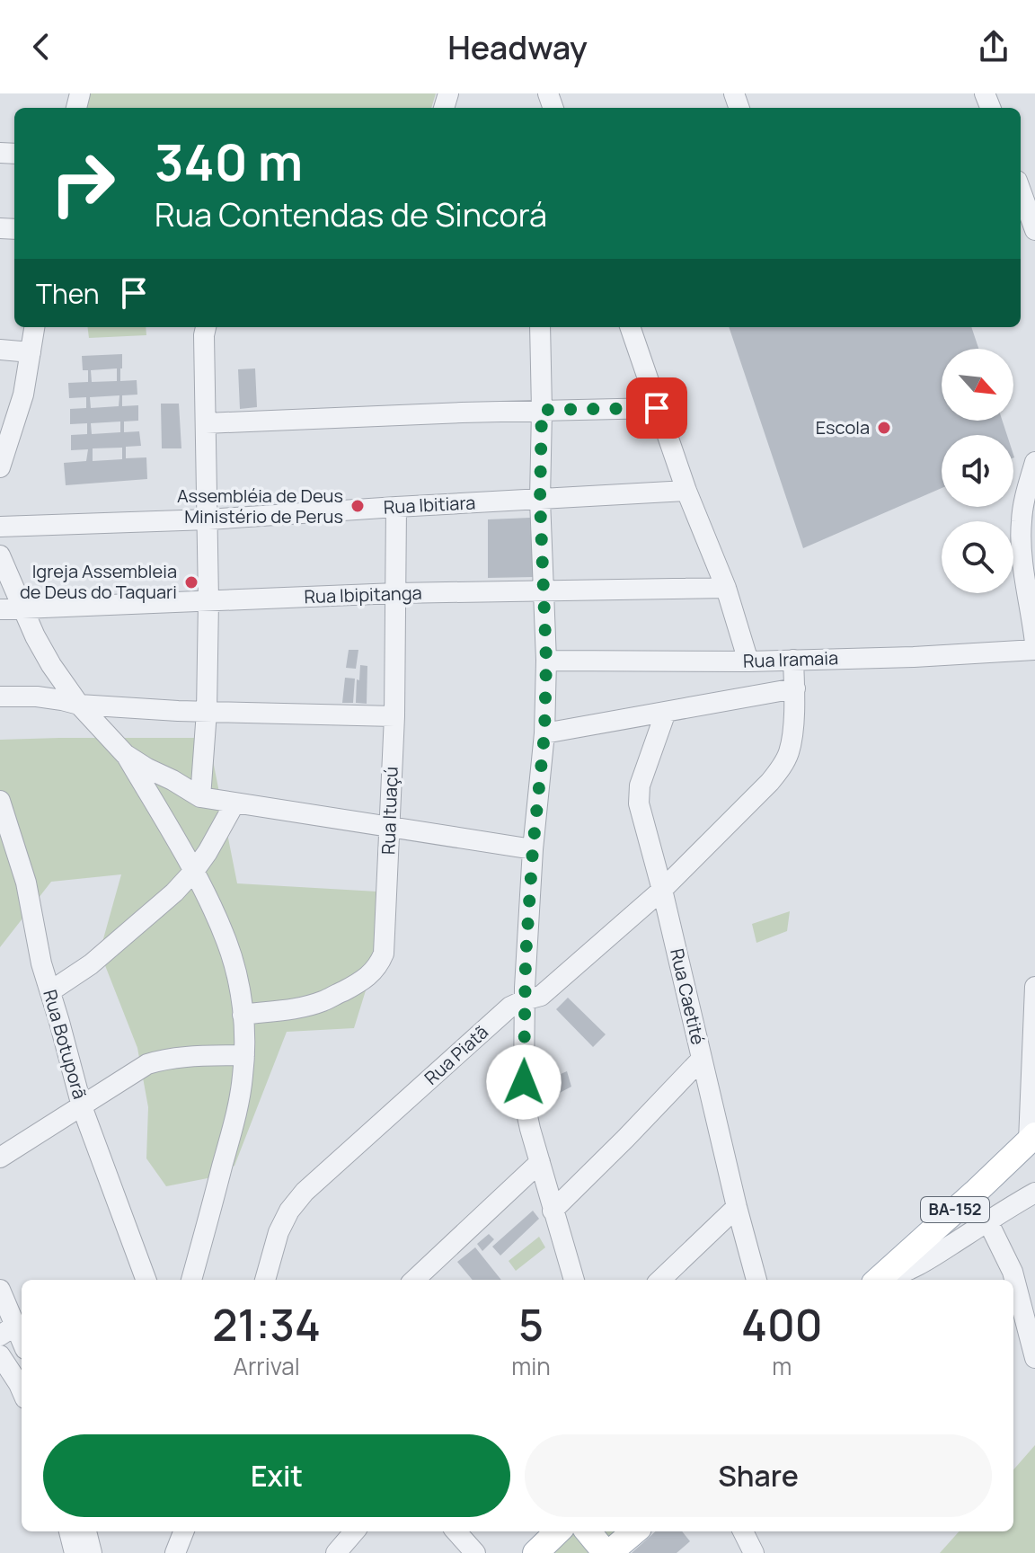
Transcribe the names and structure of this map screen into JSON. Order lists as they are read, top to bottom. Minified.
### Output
{"streets":{"main road":["BA-152"],"street":["Rua Ibitiara","Rua Ibipitanga","Rua Iramaia","Rua Ituaçú","Rua Caetité","Rua Botuporã","Rua Piatã"]},"crossings":[["Rua Ibitiara","Rua Ituaçú"],["Rua Ibipitanga","Rua Ituaçú"],["Rua Caetité","Rua Piatã"]],"places":["Escola","Assembléia de Deus Ministério de Perus","Igreja Assembleia de Deus do Taquari"],"north":"bottom right","page":{"header":"Headway","turn":["340 m","Rua Contendas de Sincorá"],"then":"Then","eta":["21:34","Arrival","5","min","400","m"],"buttons":["Exit","Share"]}}
